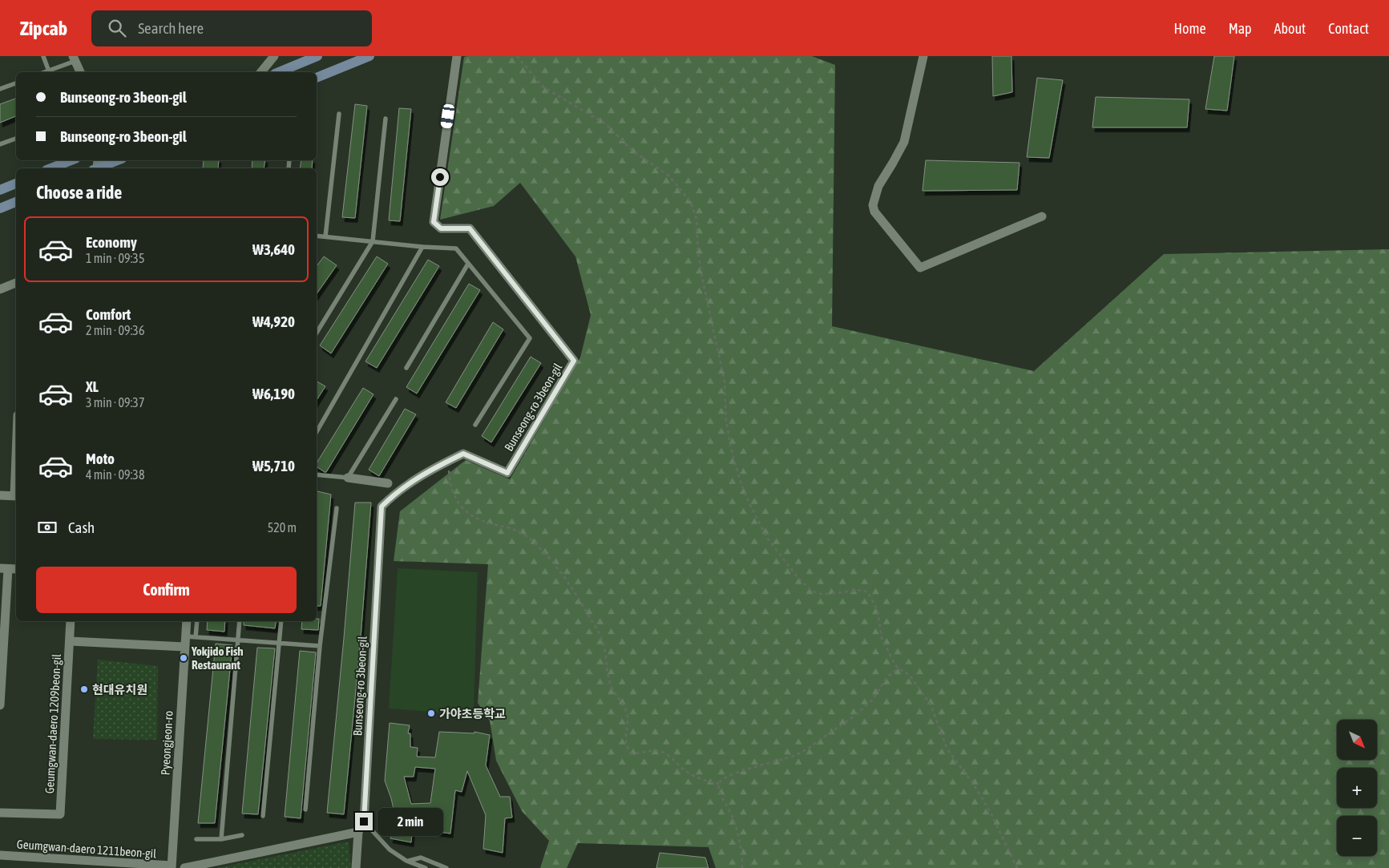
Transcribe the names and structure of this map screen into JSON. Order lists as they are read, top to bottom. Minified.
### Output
{"streets":{"street":["Bunseong-ro 3beon-gil","Geumgwan-daero 1209beon-gil","Pyeongjeon-ro","Geumgwan-daero 1211beon-gil"]},"crossings":[["Geumgwan-daero 1209beon-gil","Pyeongjeon-ro"],["Pyeongjeon-ro","Geumgwan-daero 1211beon-gil"]],"places":["Yokjido Fish Restaurant","현대유치원","가야초등학교"],"north":"bottom right","page":{"header":"Zipcab","search":"Search here","nav":["Home","Map","About","Contact"],"banner":["Bunseong-ro 3beon-gil","Bunseong-ro 3beon-gil"],"heading":"Choose a ride","list":[{"name":"Economy","note":"1 min · 09:35","value":"₩3,640"},{"name":"Comfort","note":"2 min · 09:36","value":"₩4,920"},{"name":"XL","note":"3 min · 09:37","value":"₩6,190"},{"name":"Moto","note":"4 min · 09:38","value":"₩5,710"}],"pay":["Cash","520 m"],"buttons":"Confirm","map_buttons":["+","−"],"bubble":"2 min"}}
